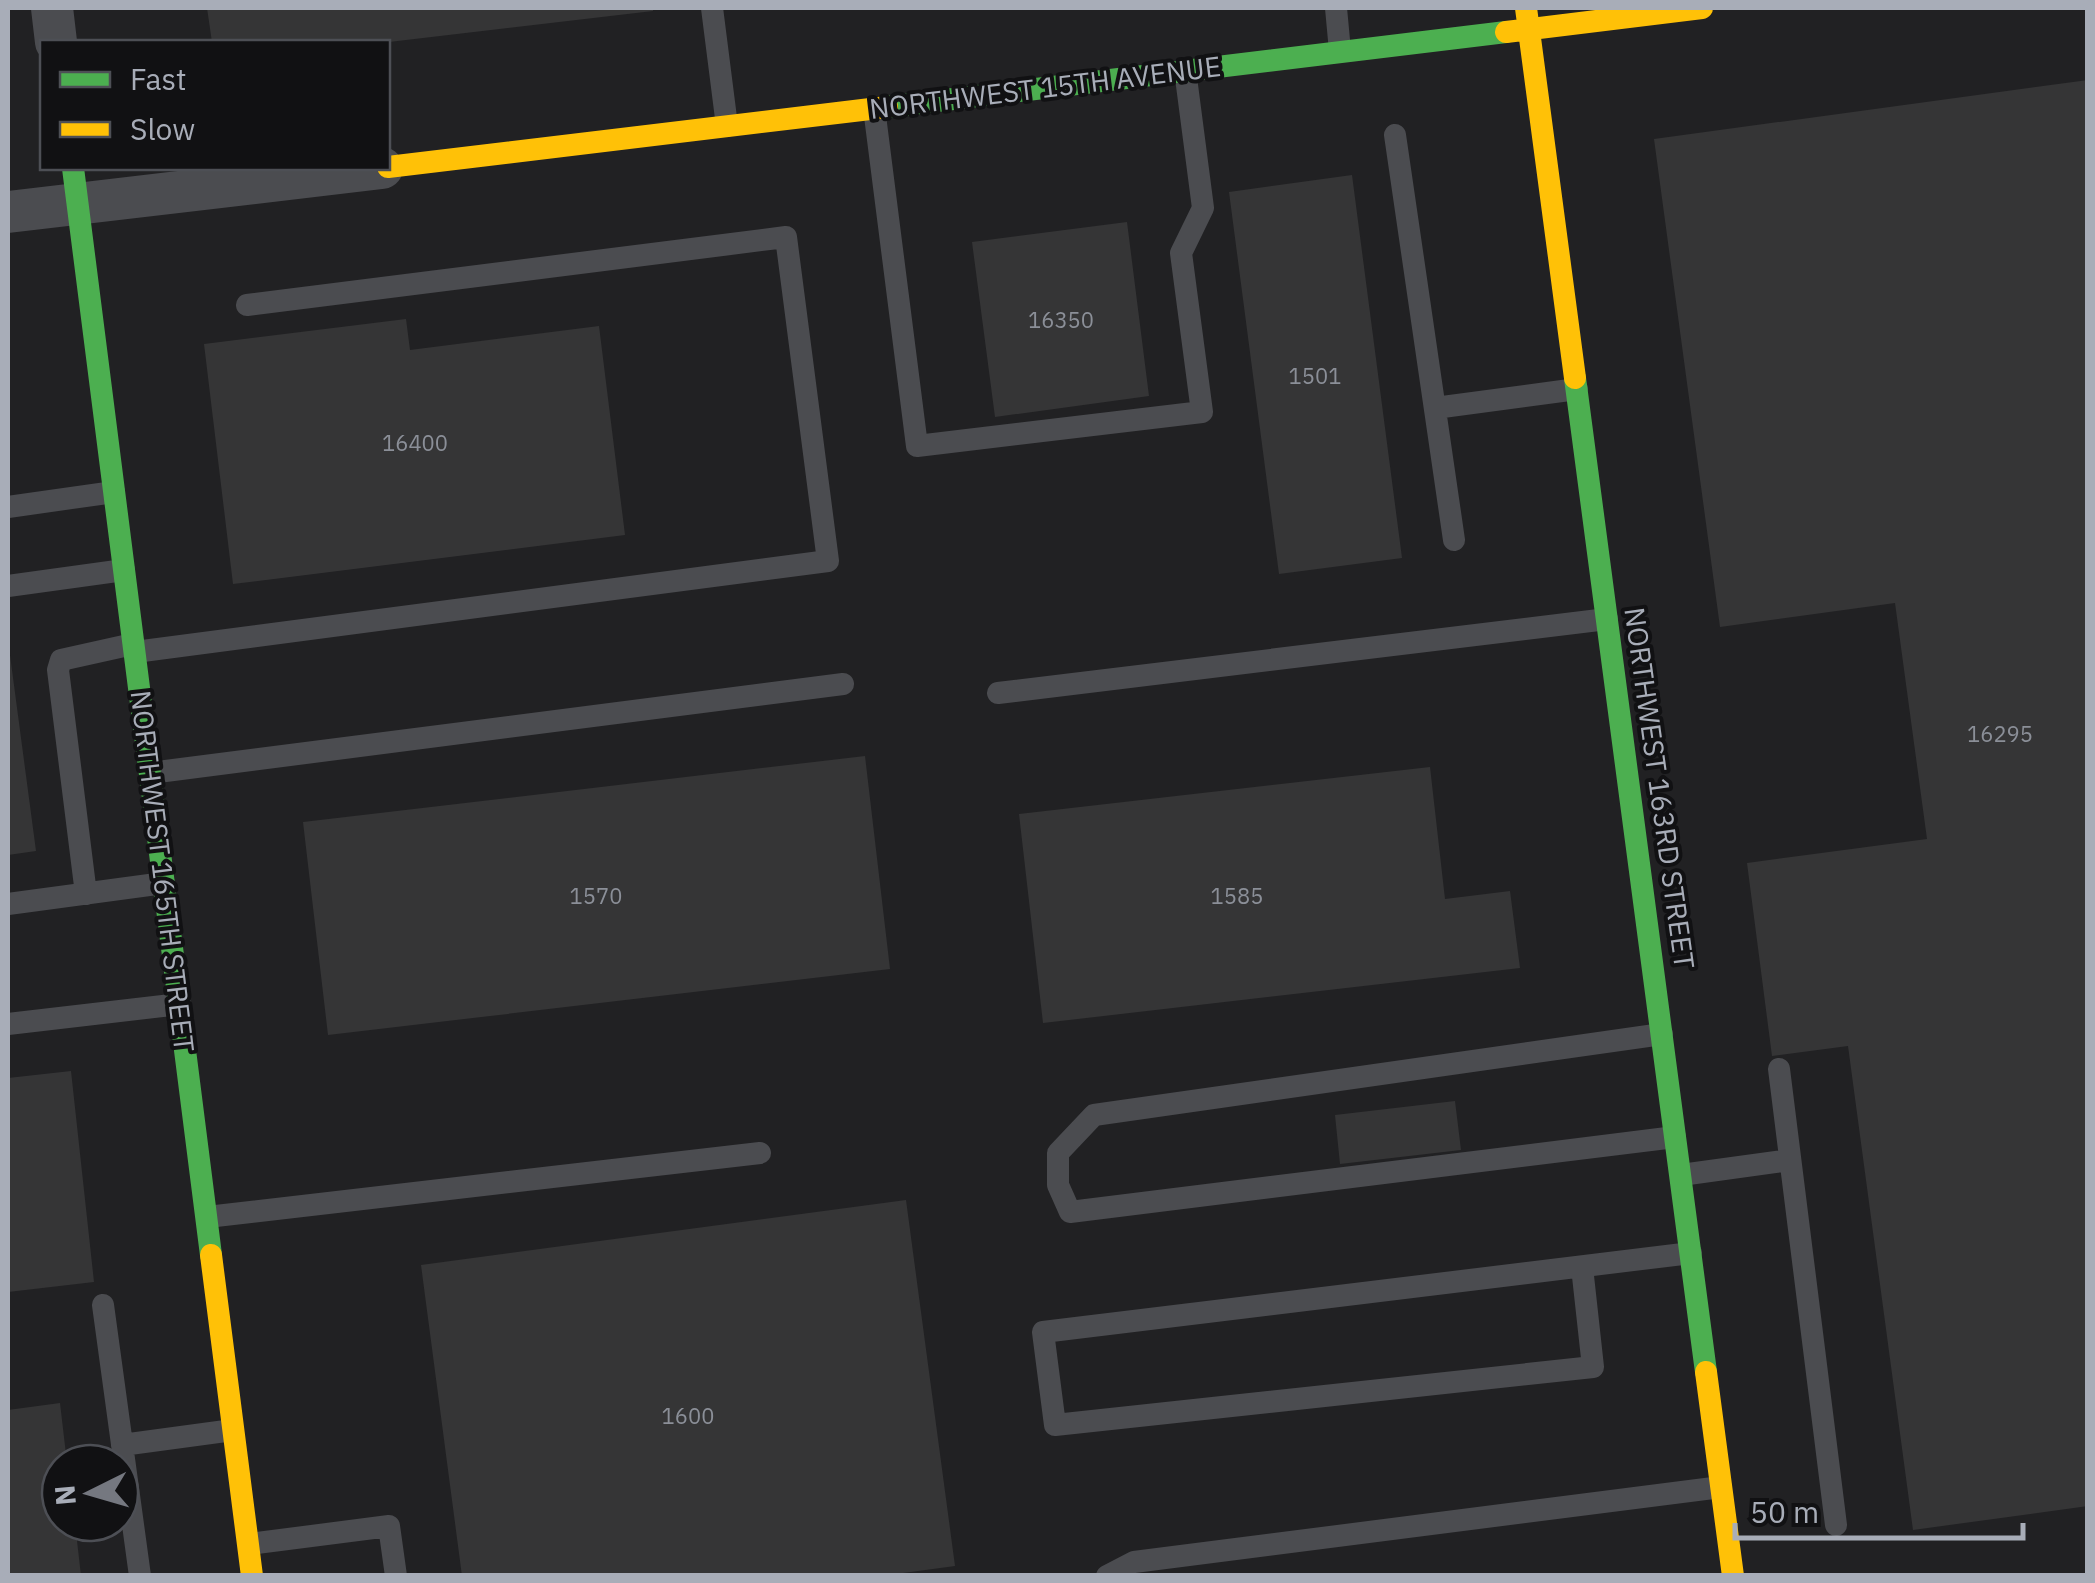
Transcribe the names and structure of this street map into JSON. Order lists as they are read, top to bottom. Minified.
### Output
{"streets":{"street":["NORTHWEST 15TH AVENUE","NORTHWEST 163RD STREET","NORTHWEST 165TH STREET"]},"crossings":[["NORTHWEST 15TH AVENUE","NORTHWEST 163RD STREET"],["NORTHWEST 15TH AVENUE","NORTHWEST 165TH STREET"]],"house_numbers":["16350","1501","16400","16295","1570","1585","1600"],"legend":["Fast","Slow"],"scale_bar":"50 m","north":"left"}
